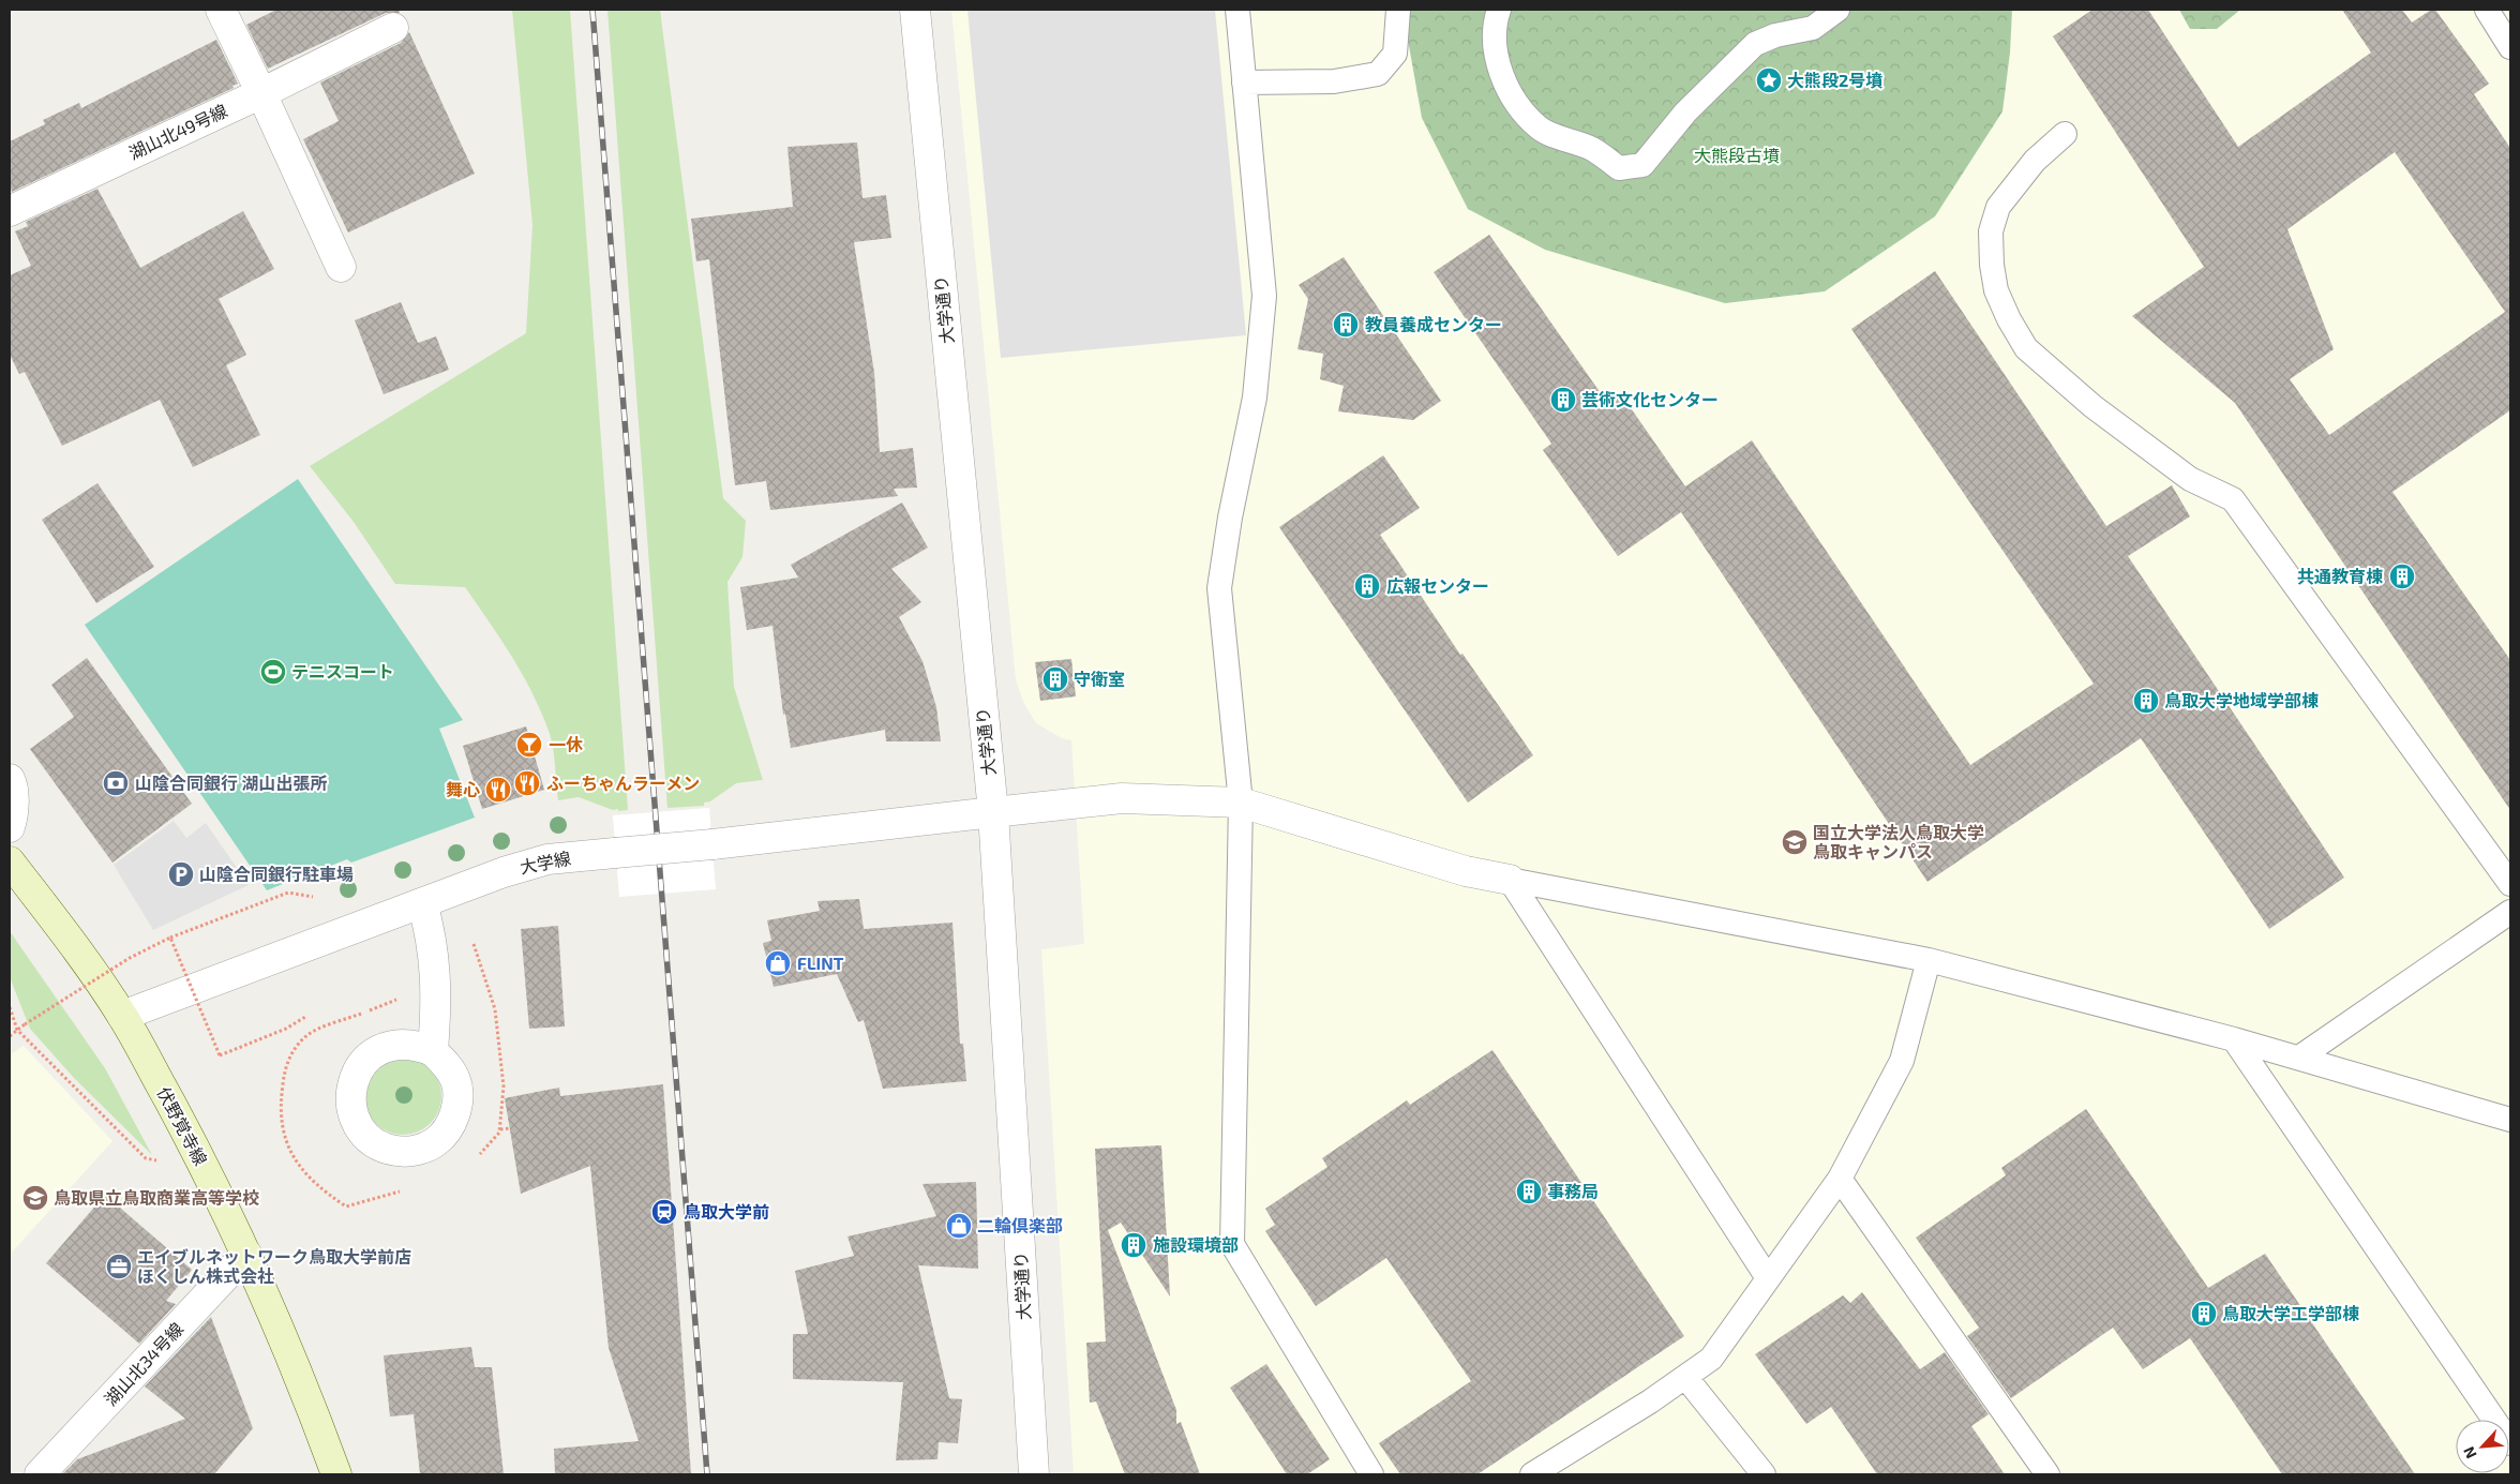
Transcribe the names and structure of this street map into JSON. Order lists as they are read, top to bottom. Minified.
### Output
{"streets":{"main road":["伏野覚寺線"],"street":["湖山北49号線","大学通り","大学線","湖山北34号線"]},"crossings":[["大学通り","大学線"],["大学線","伏野覚寺線"],["伏野覚寺線","湖山北34号線"]],"parks":["大熊段古墳"],"places":{"place":["大熊段2号墳"],"building":["教員養成センター","芸術文化センター","共通教育棟","広報センター","守衛室","鳥取大学地域学部棟","事務局","施設環境部","鳥取大学工学部棟"],"sports":["テニスコート"],"bar":["一休"],"bank":["山陰合同銀行 湖山出張所"],"restaurant":["ふーちゃんラーメン","舞心"],"school or university":["国立大学法人鳥取大学 鳥取キャンパス","鳥取県立鳥取商業高等学校"],"parking":["山陰合同銀行駐車場"],"shop":["FLINT","二輪倶楽部"],"station":["鳥取大学前"],"office":["エイブルネットワーク鳥取大学前店 ほくしん株式会社"]},"north":"bottom left"}
